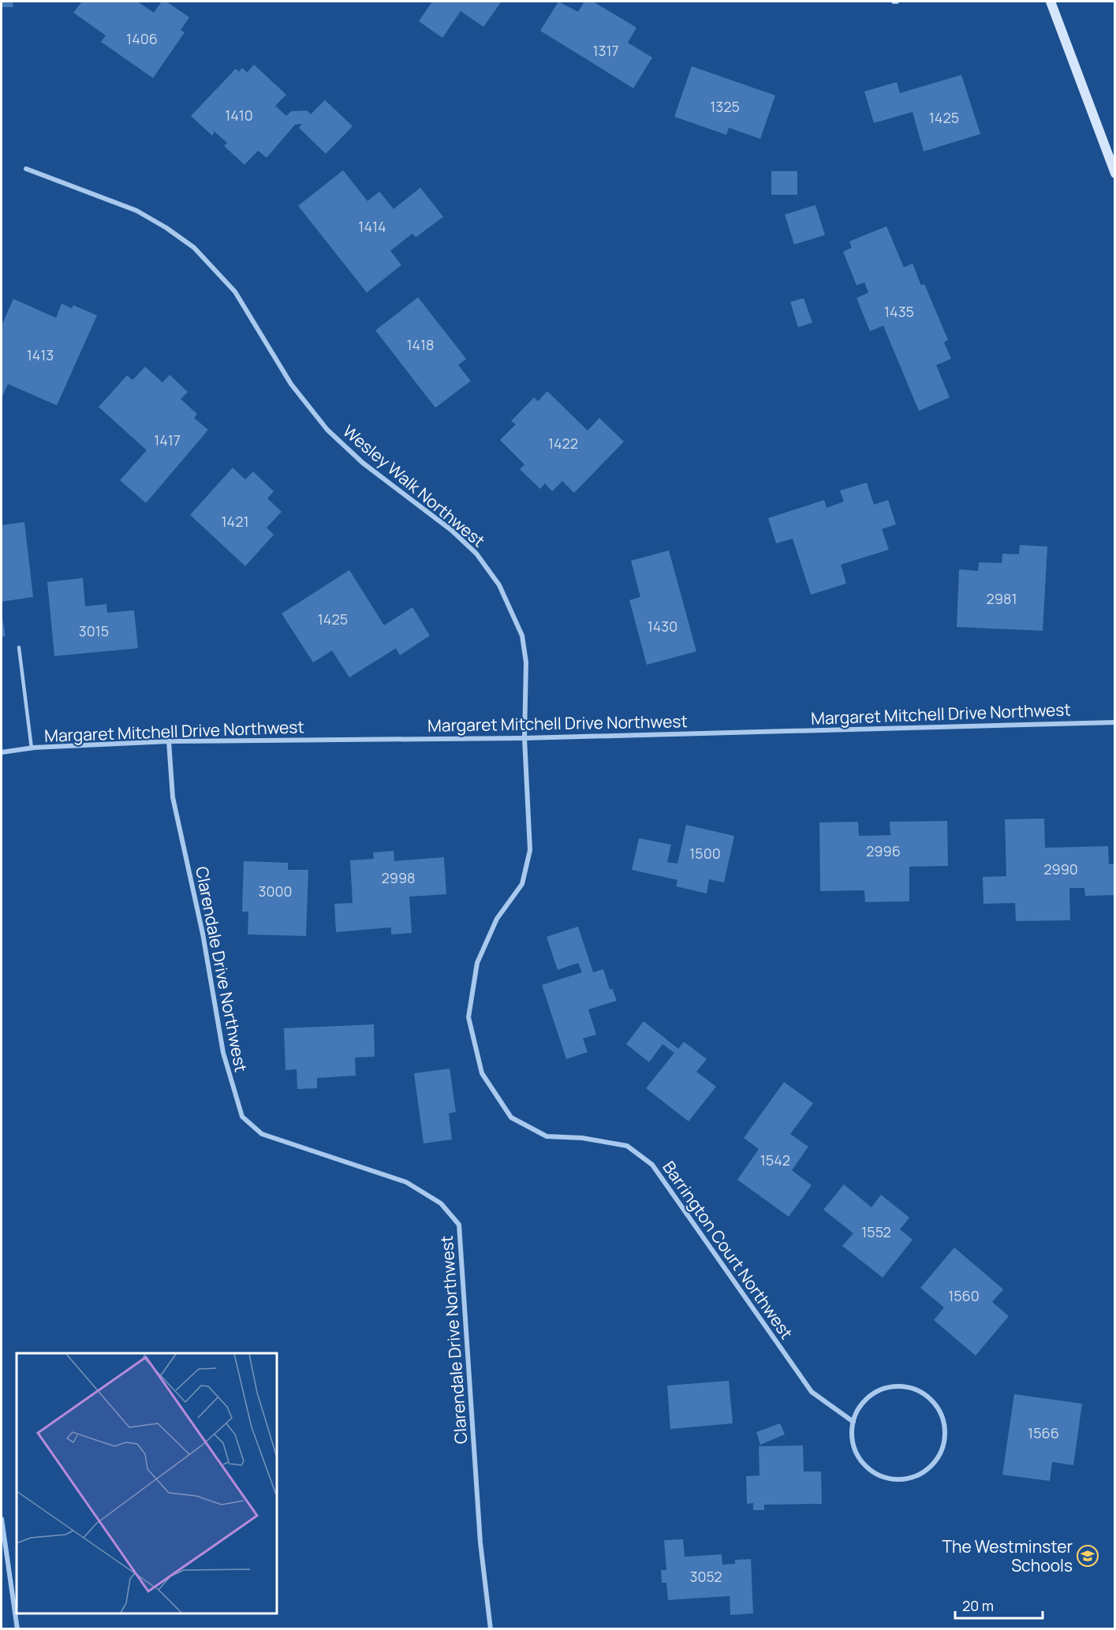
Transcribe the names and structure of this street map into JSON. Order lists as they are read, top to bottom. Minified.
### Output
{"streets":{"street":["Wesley Walk Northwest","Margaret Mitchell Drive Northwest","Clarendale Drive Northwest","Barrington Court Northwest"]},"crossings":[["Wesley Walk Northwest","Margaret Mitchell Drive Northwest"],["Wesley Walk Northwest","Barrington Court Northwest"],["Margaret Mitchell Drive Northwest","Clarendale Drive Northwest"],["Margaret Mitchell Drive Northwest","Barrington Court Northwest"]],"places":{"school or university":["The Westminster Schools"]},"house_numbers":["1406","1317","1325","1410","1425","1414","1435","1418","1413","1417","1422","1421","2981","1425","1430","3015","2996","1500","2990","2998","3000","1542","1552","1560","1566","3052"],"scale_bar":"20 m"}
